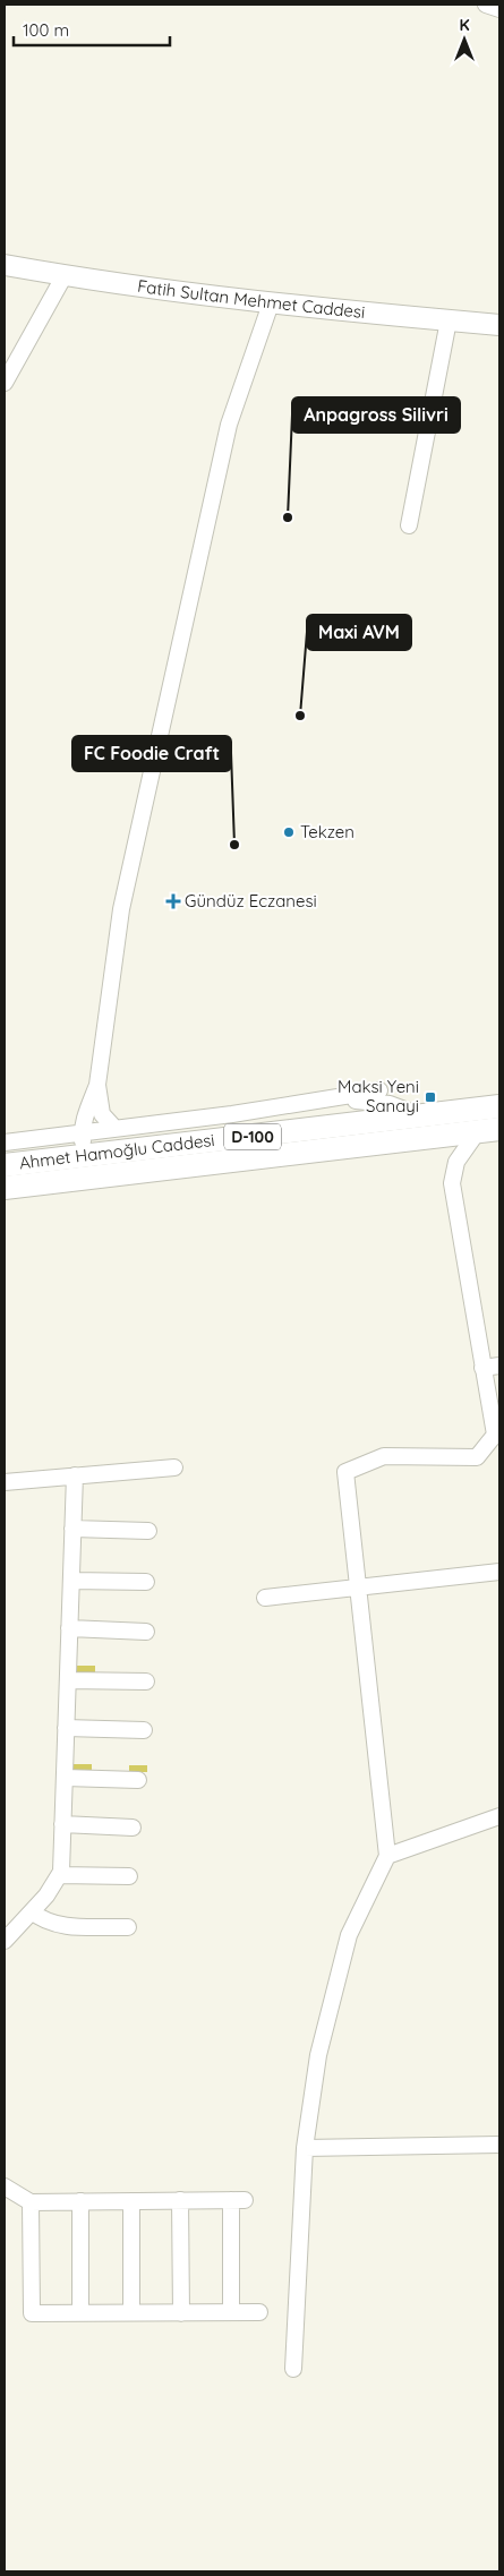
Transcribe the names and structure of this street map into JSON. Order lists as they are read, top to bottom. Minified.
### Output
{"streets":{"highway":["D-100","Ahmet Hamoğlu Caddesi"],"main road":["Fatih Sultan Mehmet Caddesi"]},"places":{"other":["Anpagross Silivri","Maxi AVM","Tekzen","FC Foodie Craft"],"health":["Gündüz Eczanesi"],"transit":["Maksi Yeni Sanayi"]},"scale_bar":"100 m","north":"top"}
